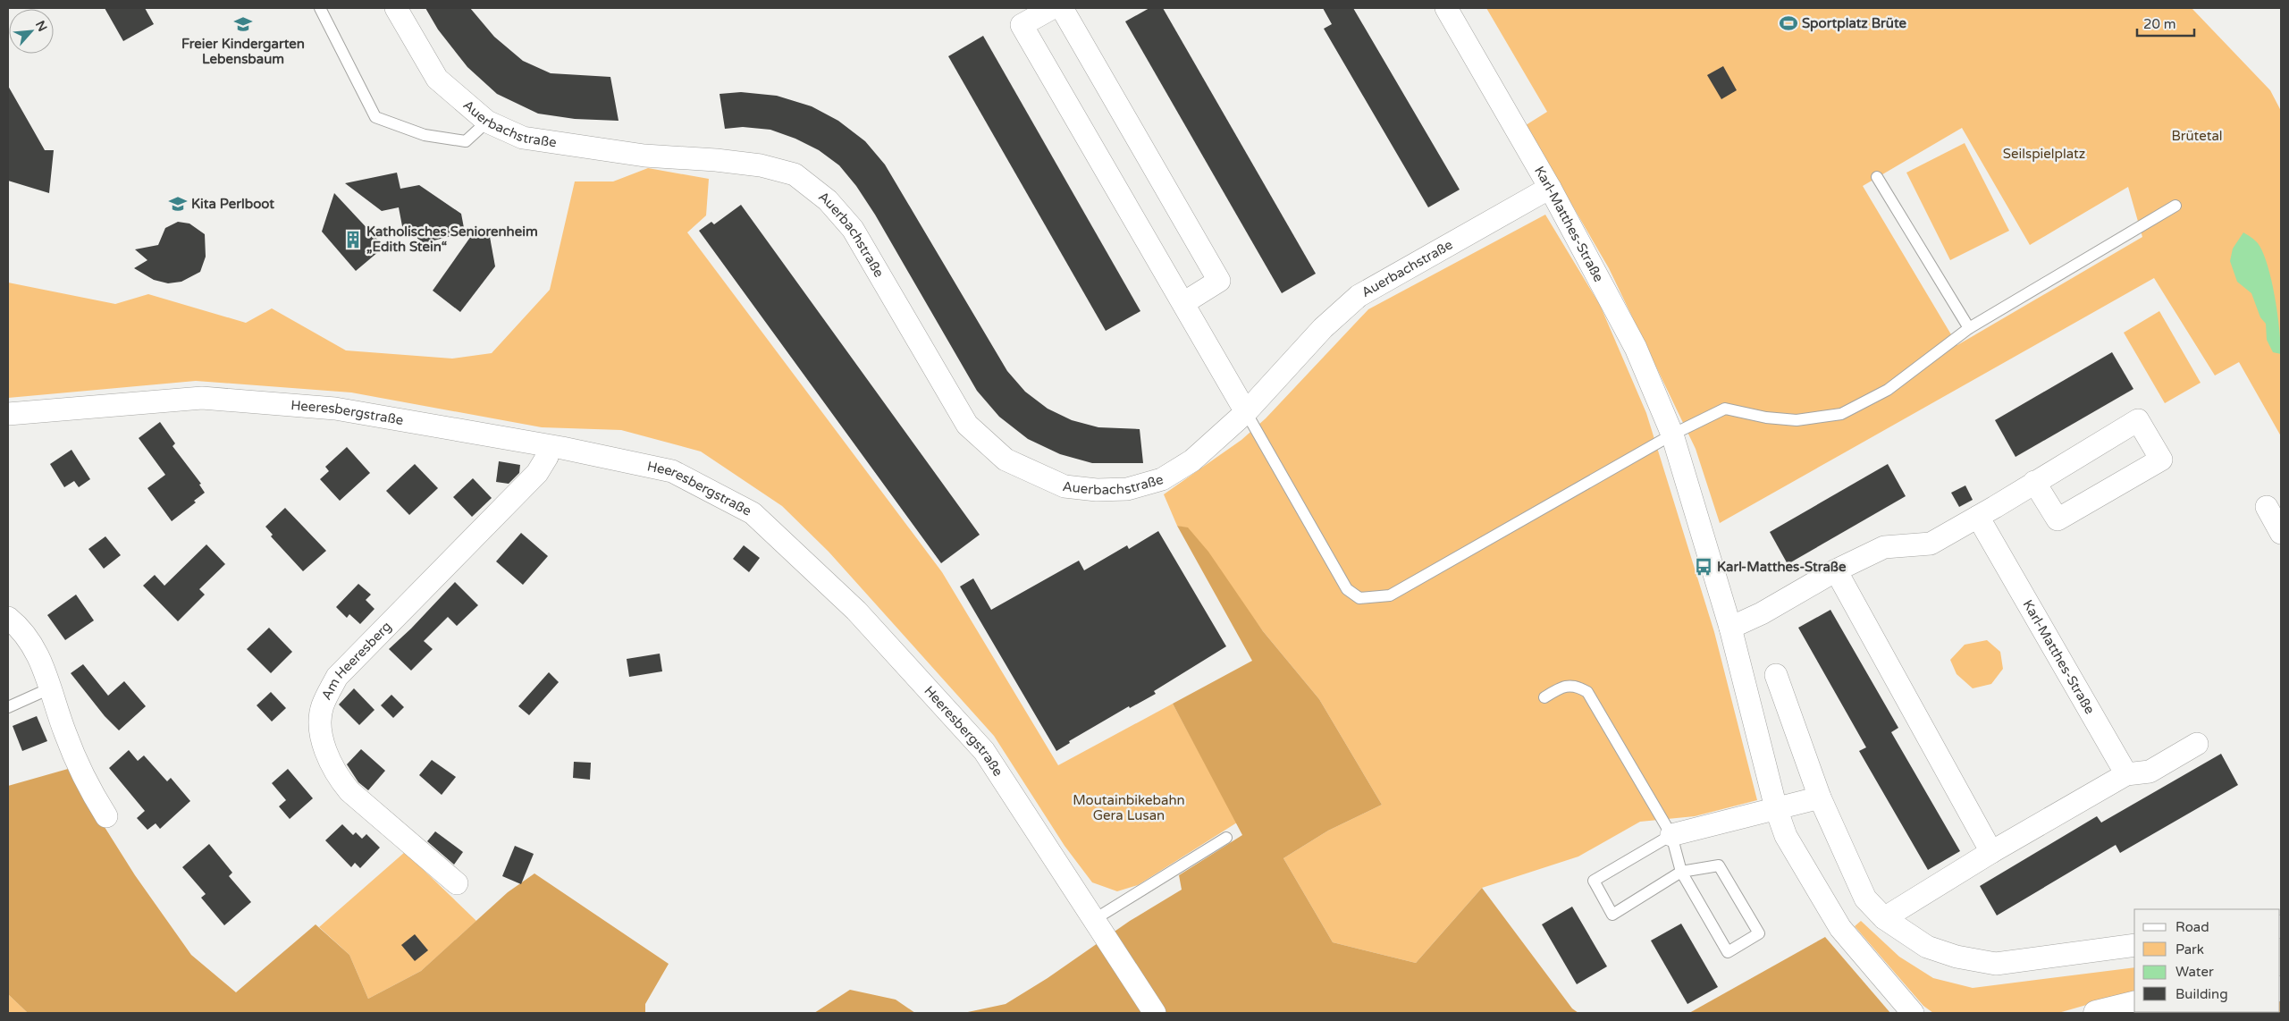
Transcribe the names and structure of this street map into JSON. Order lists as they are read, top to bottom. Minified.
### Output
{"streets":{"street":["Auerbachstraße","Karl-Matthes-Straße","Heeresbergstraße","Am Heeresberg"]},"crossings":[["Auerbachstraße","Karl-Matthes-Straße"],["Heeresbergstraße","Am Heeresberg"]],"parks":["Brütetal","Seilspielplatz","Moutainbikebahn Gera Lusan"],"places":{"sports":["Sportplatz Brüte"],"school or university":["Freier Kindergarten Lebensbaum","Kita Perlboot"],"building":["Katholisches Seniorenheim „Edith Stein“"],"bus stop":["Karl-Matthes-Straße"]},"legend":["Road","Park","Water","Building"],"scale_bar":"20 m","north":"top right"}
